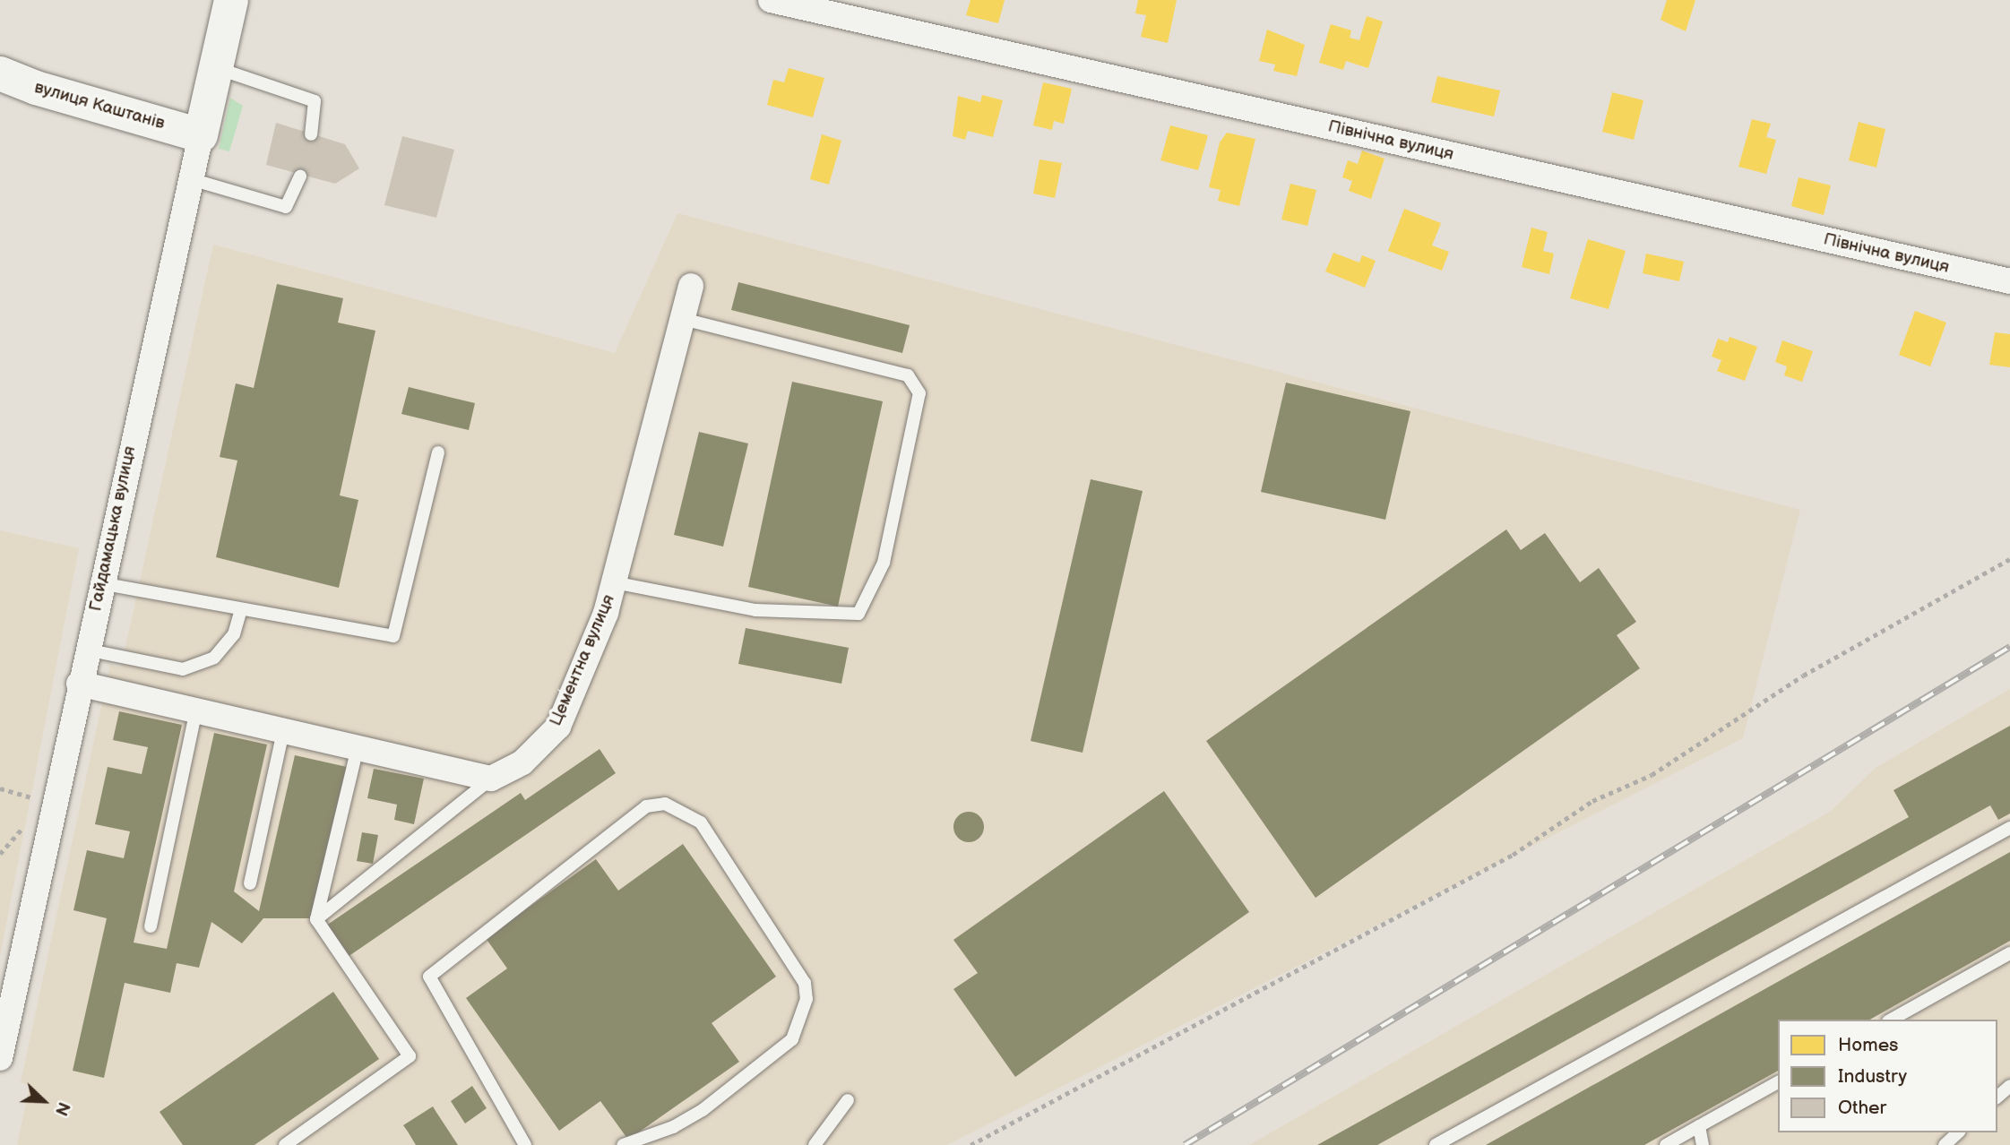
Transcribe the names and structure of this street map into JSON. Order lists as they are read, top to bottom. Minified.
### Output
{"streets":{"street":["вулиця Каштанів","Північна вулиця","Гайдамацька вулиця","Цементна вулиця"]},"crossings":[["вулиця Каштанів","Гайдамацька вулиця"]],"legend":["Homes","Industry","Other"],"north":"bottom right"}
